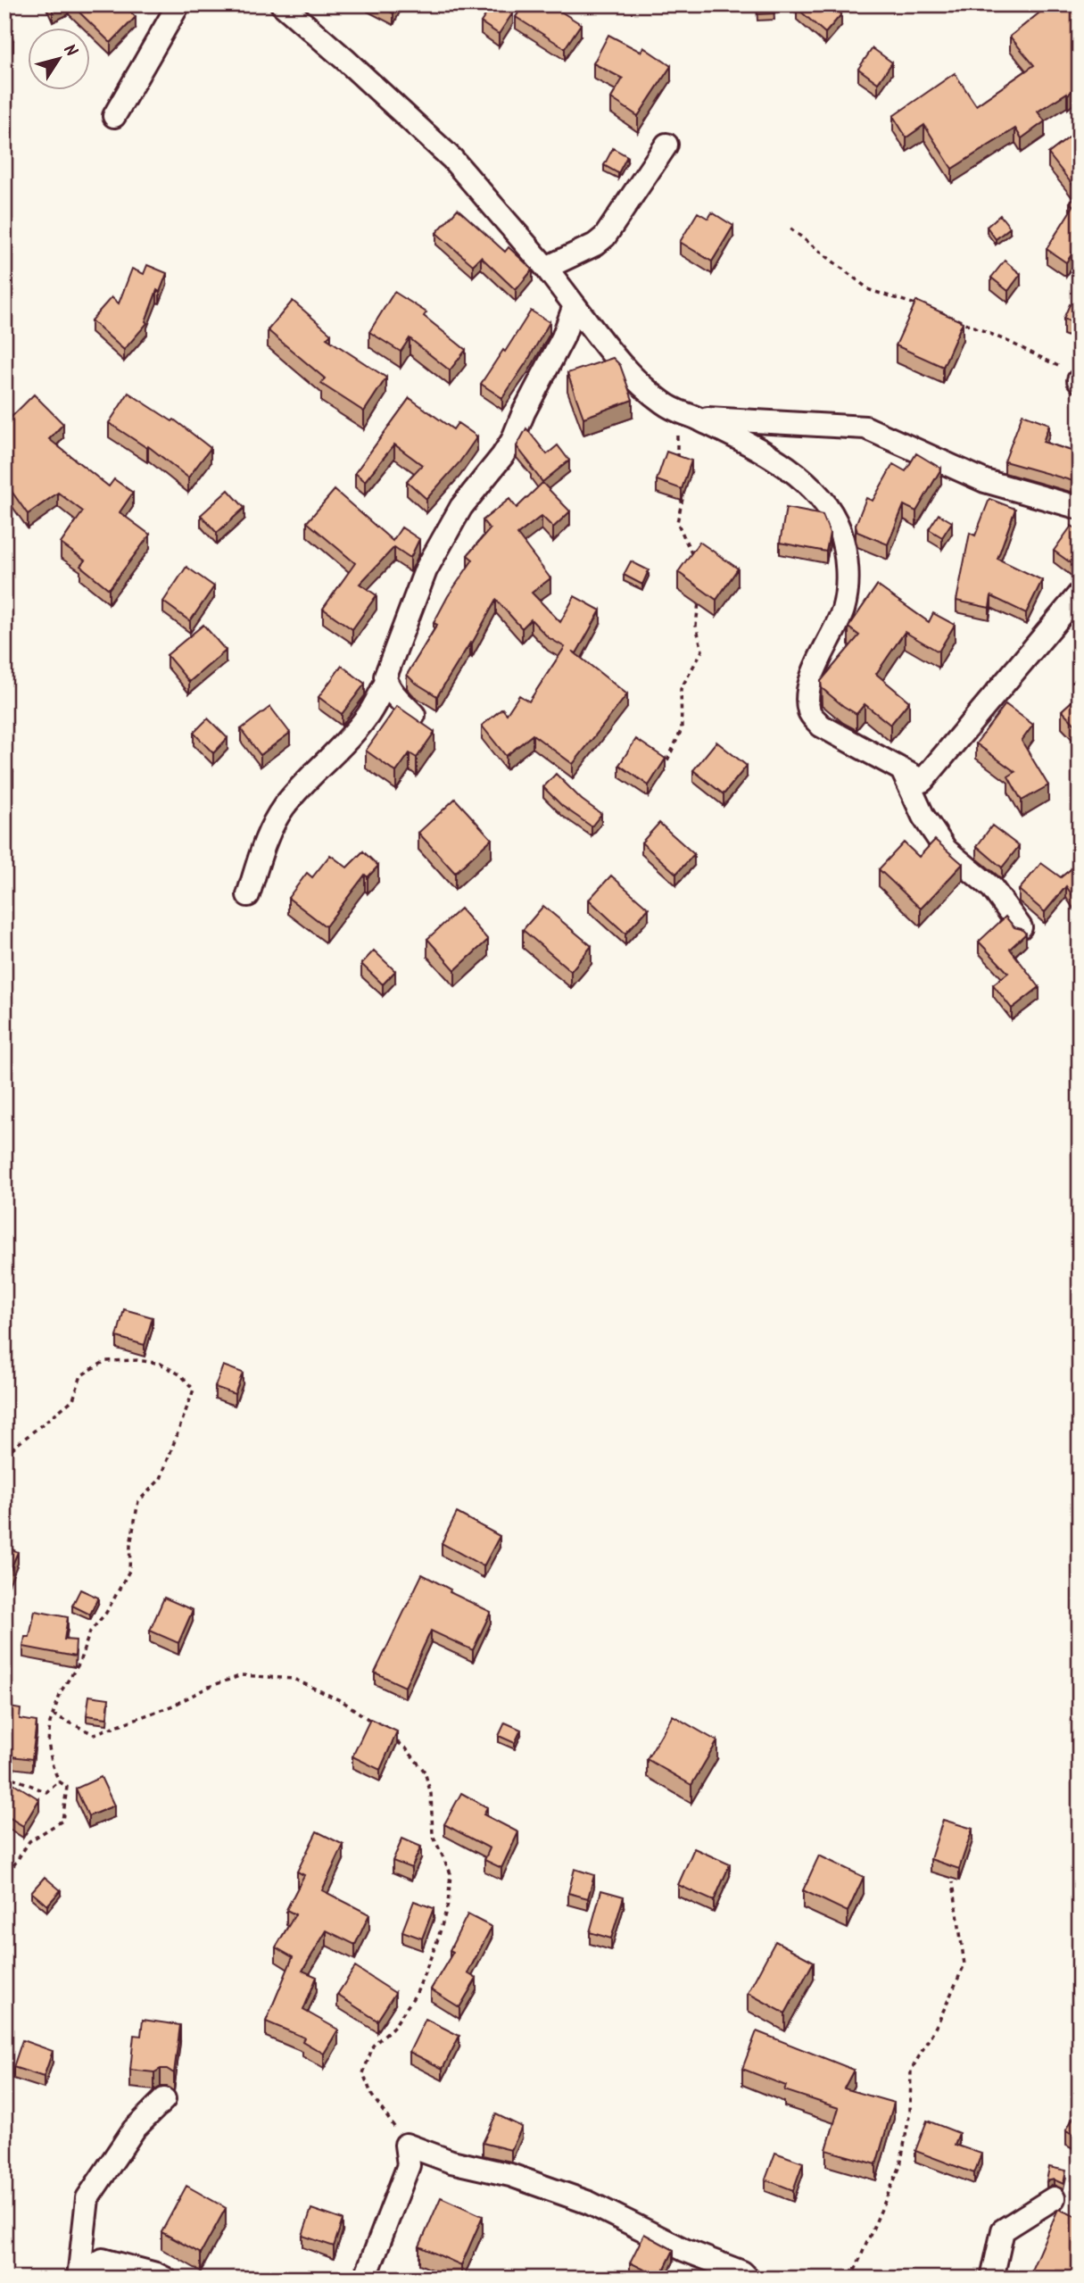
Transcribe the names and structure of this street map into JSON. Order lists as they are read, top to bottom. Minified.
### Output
{"north":"top right"}
